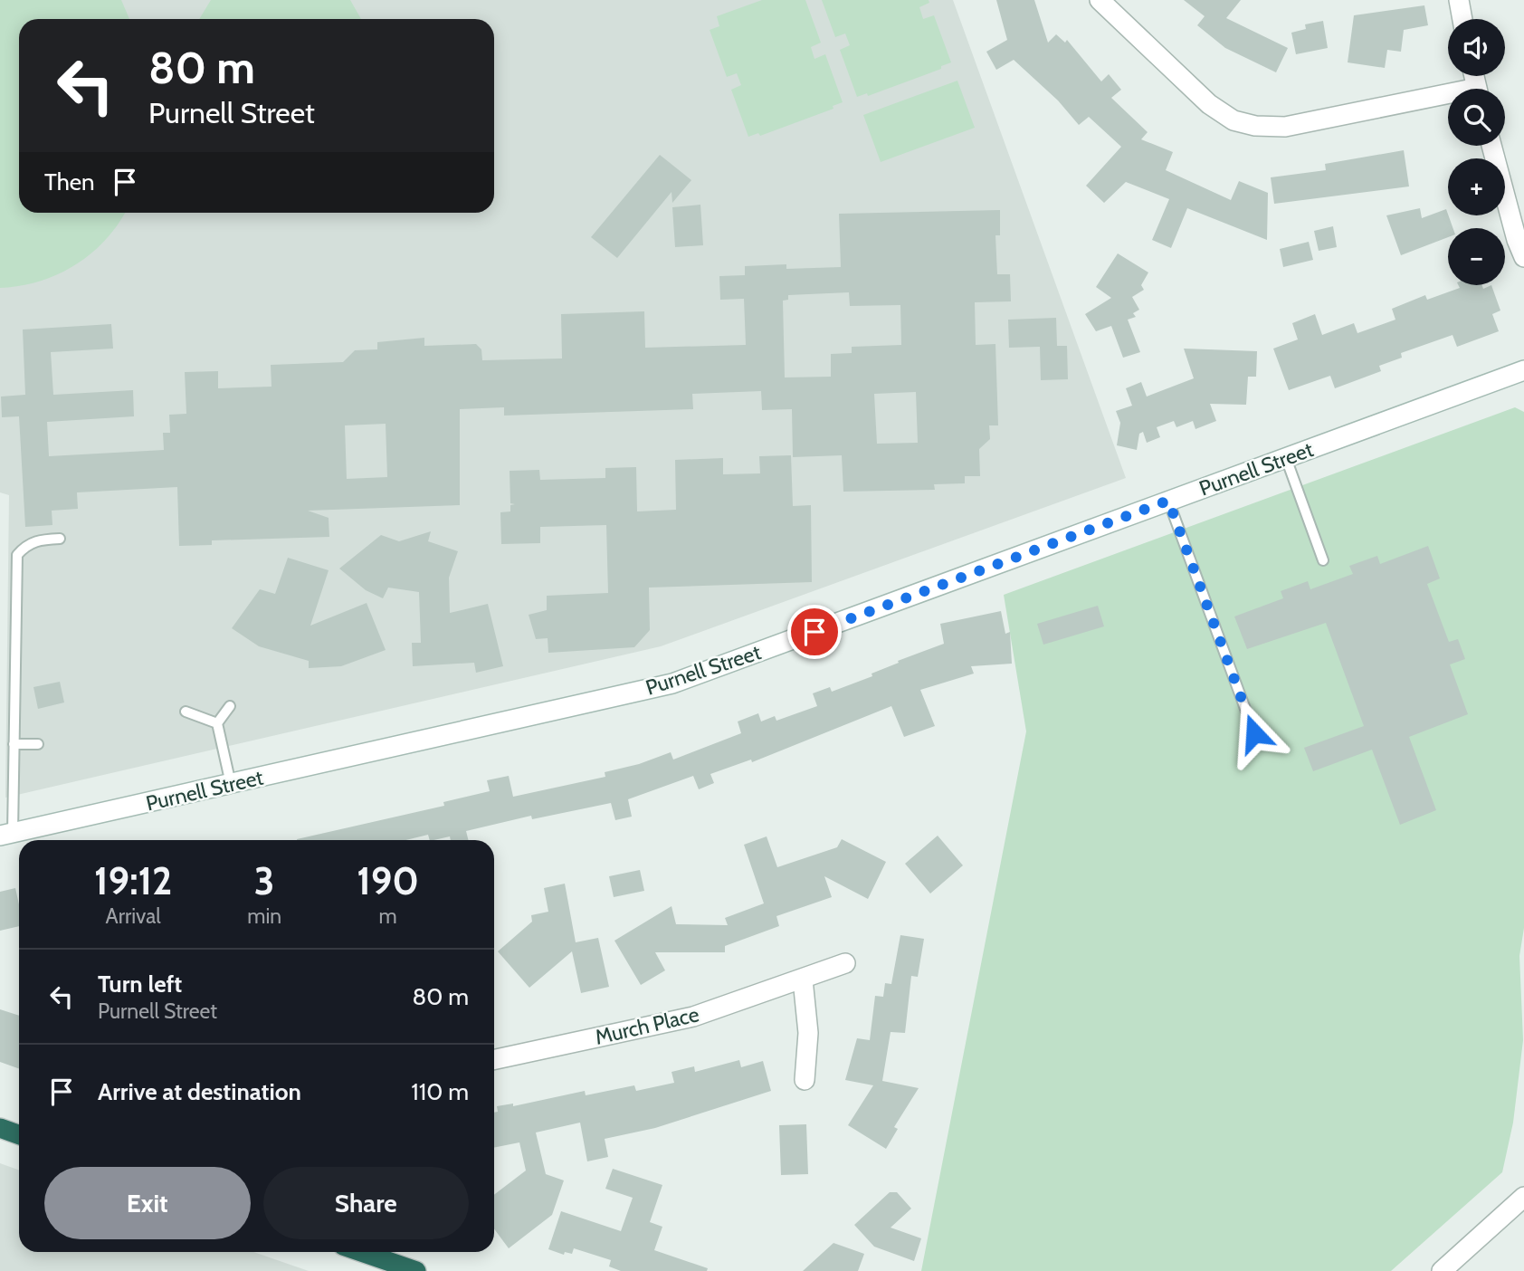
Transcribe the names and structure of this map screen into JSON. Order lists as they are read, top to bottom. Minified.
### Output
{"streets":{"main road":["Purnell Street","Murch Place"]},"page":{"map_buttons":["+","−"],"turn":["80 m","Purnell Street"],"then":"Then","eta":["19:12","Arrival","3","min","190","m"],"list":[{"name":"Turn left","note":"Purnell Street","value":"80 m"},{"name":"Arrive at destination","value":"110 m"}],"buttons":["Exit","Share"]}}
